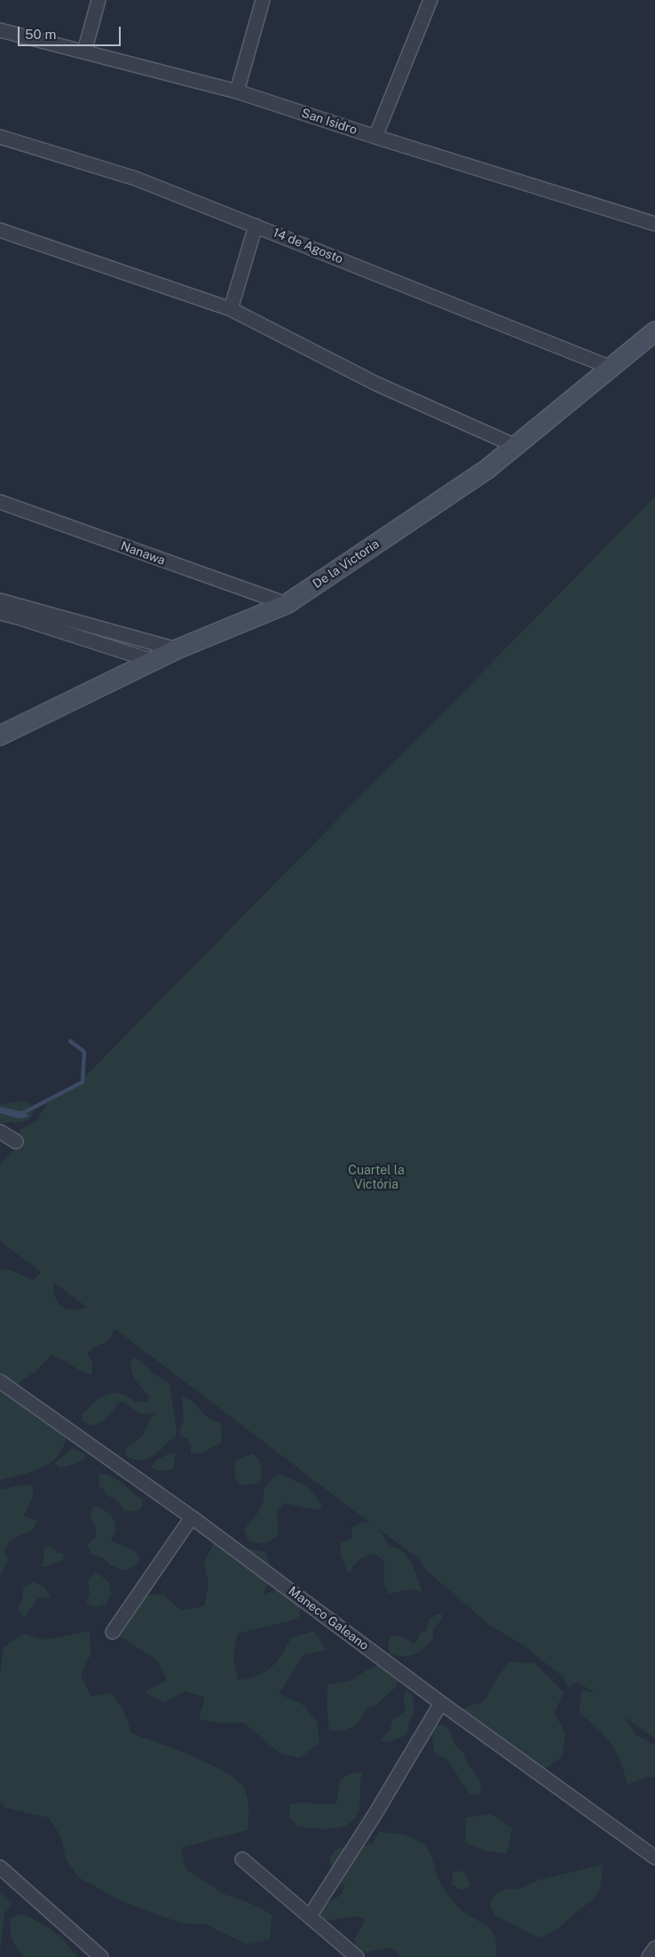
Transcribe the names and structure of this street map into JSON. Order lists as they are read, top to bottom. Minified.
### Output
{"streets":{"main road":["De la Victoria"],"street":["San Isidro","14 de Agosto","Nanawa","Maneco Galeano"]},"crossings":[["14 de Agosto","De la Victoria"],["Nanawa","De la Victoria"]],"parks":["Cuartel la Victória"],"scale_bar":"50 m"}
